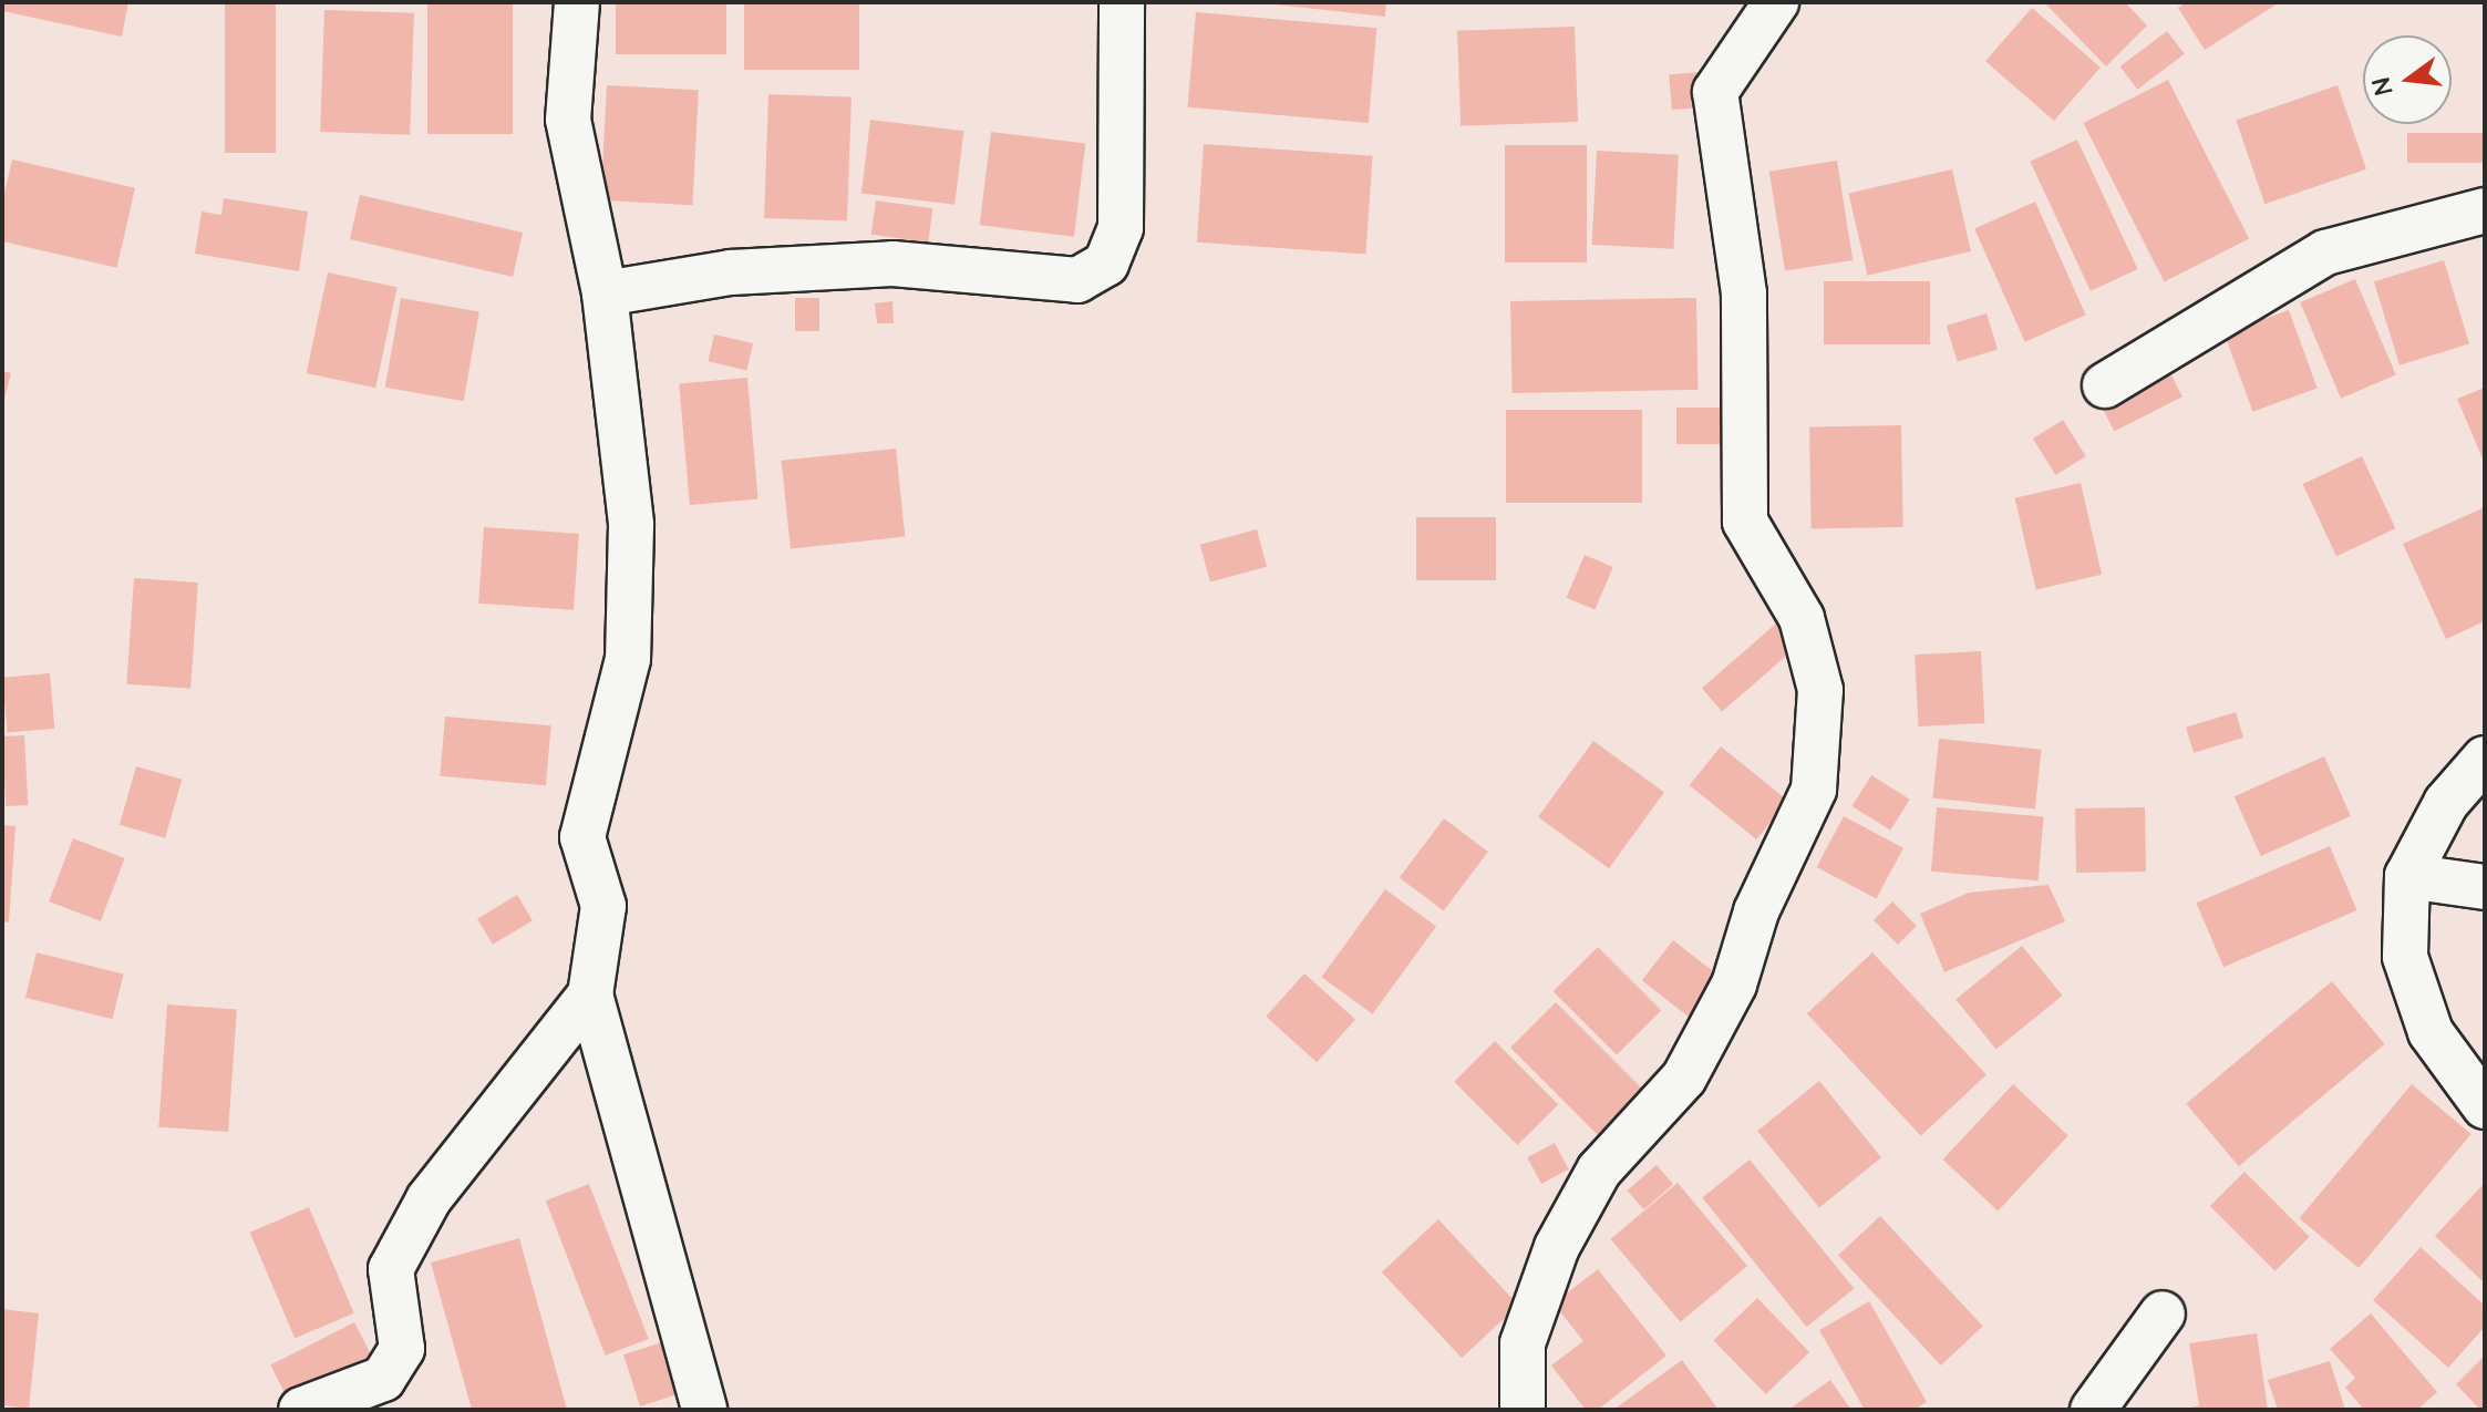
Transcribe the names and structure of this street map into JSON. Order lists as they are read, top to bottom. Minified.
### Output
{"north":"left"}
